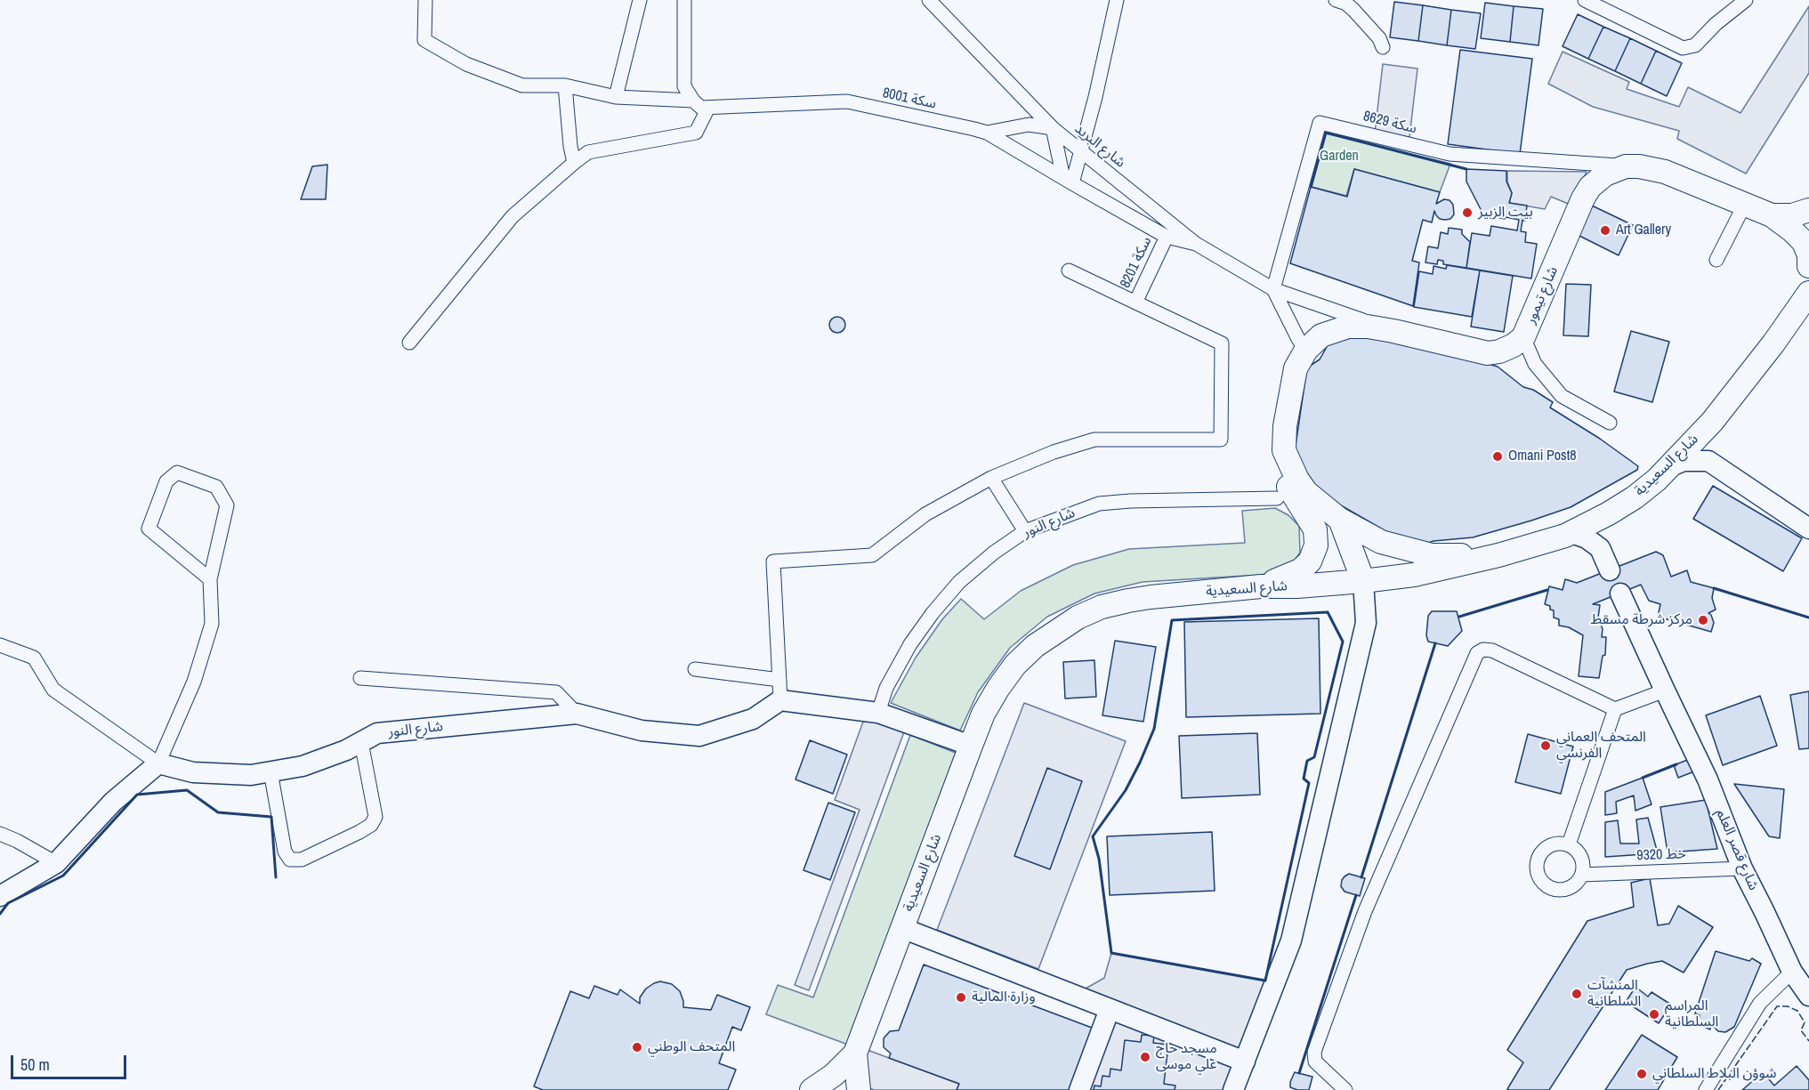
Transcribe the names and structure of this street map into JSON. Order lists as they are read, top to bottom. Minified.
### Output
{"streets":{"main road":["شارع تيمور","شارع السعيدية"],"street":["سكة 8001","سكة 8629","شارع البريد","سكة 8201","شارع النور","شارع قصر العلم","9320 خط"]},"crossings":[["سكة 8001","شارع البريد"],["سكة 8001","سكة 8201"],["سكة 8629","شارع البريد"],["سكة 8629","شارع تيمور"],["شارع البريد","شارع تيمور"],["شارع تيمور","شارع السعيدية"],["شارع قصر العلم","9320 خط"]],"parks":["Garden"],"places":["بيت الزبير","Art Gallery","Omani Post8","مركز شرطة مسقط","المتحف العماني الفرنسي","المنشآت السلطانية","وزارة المالية","المراسم السلطانية","المتحف الوطني","مسجد حاج علي موسى","شوؤن البلاط السلطاني"],"scale_bar":"50 m"}
